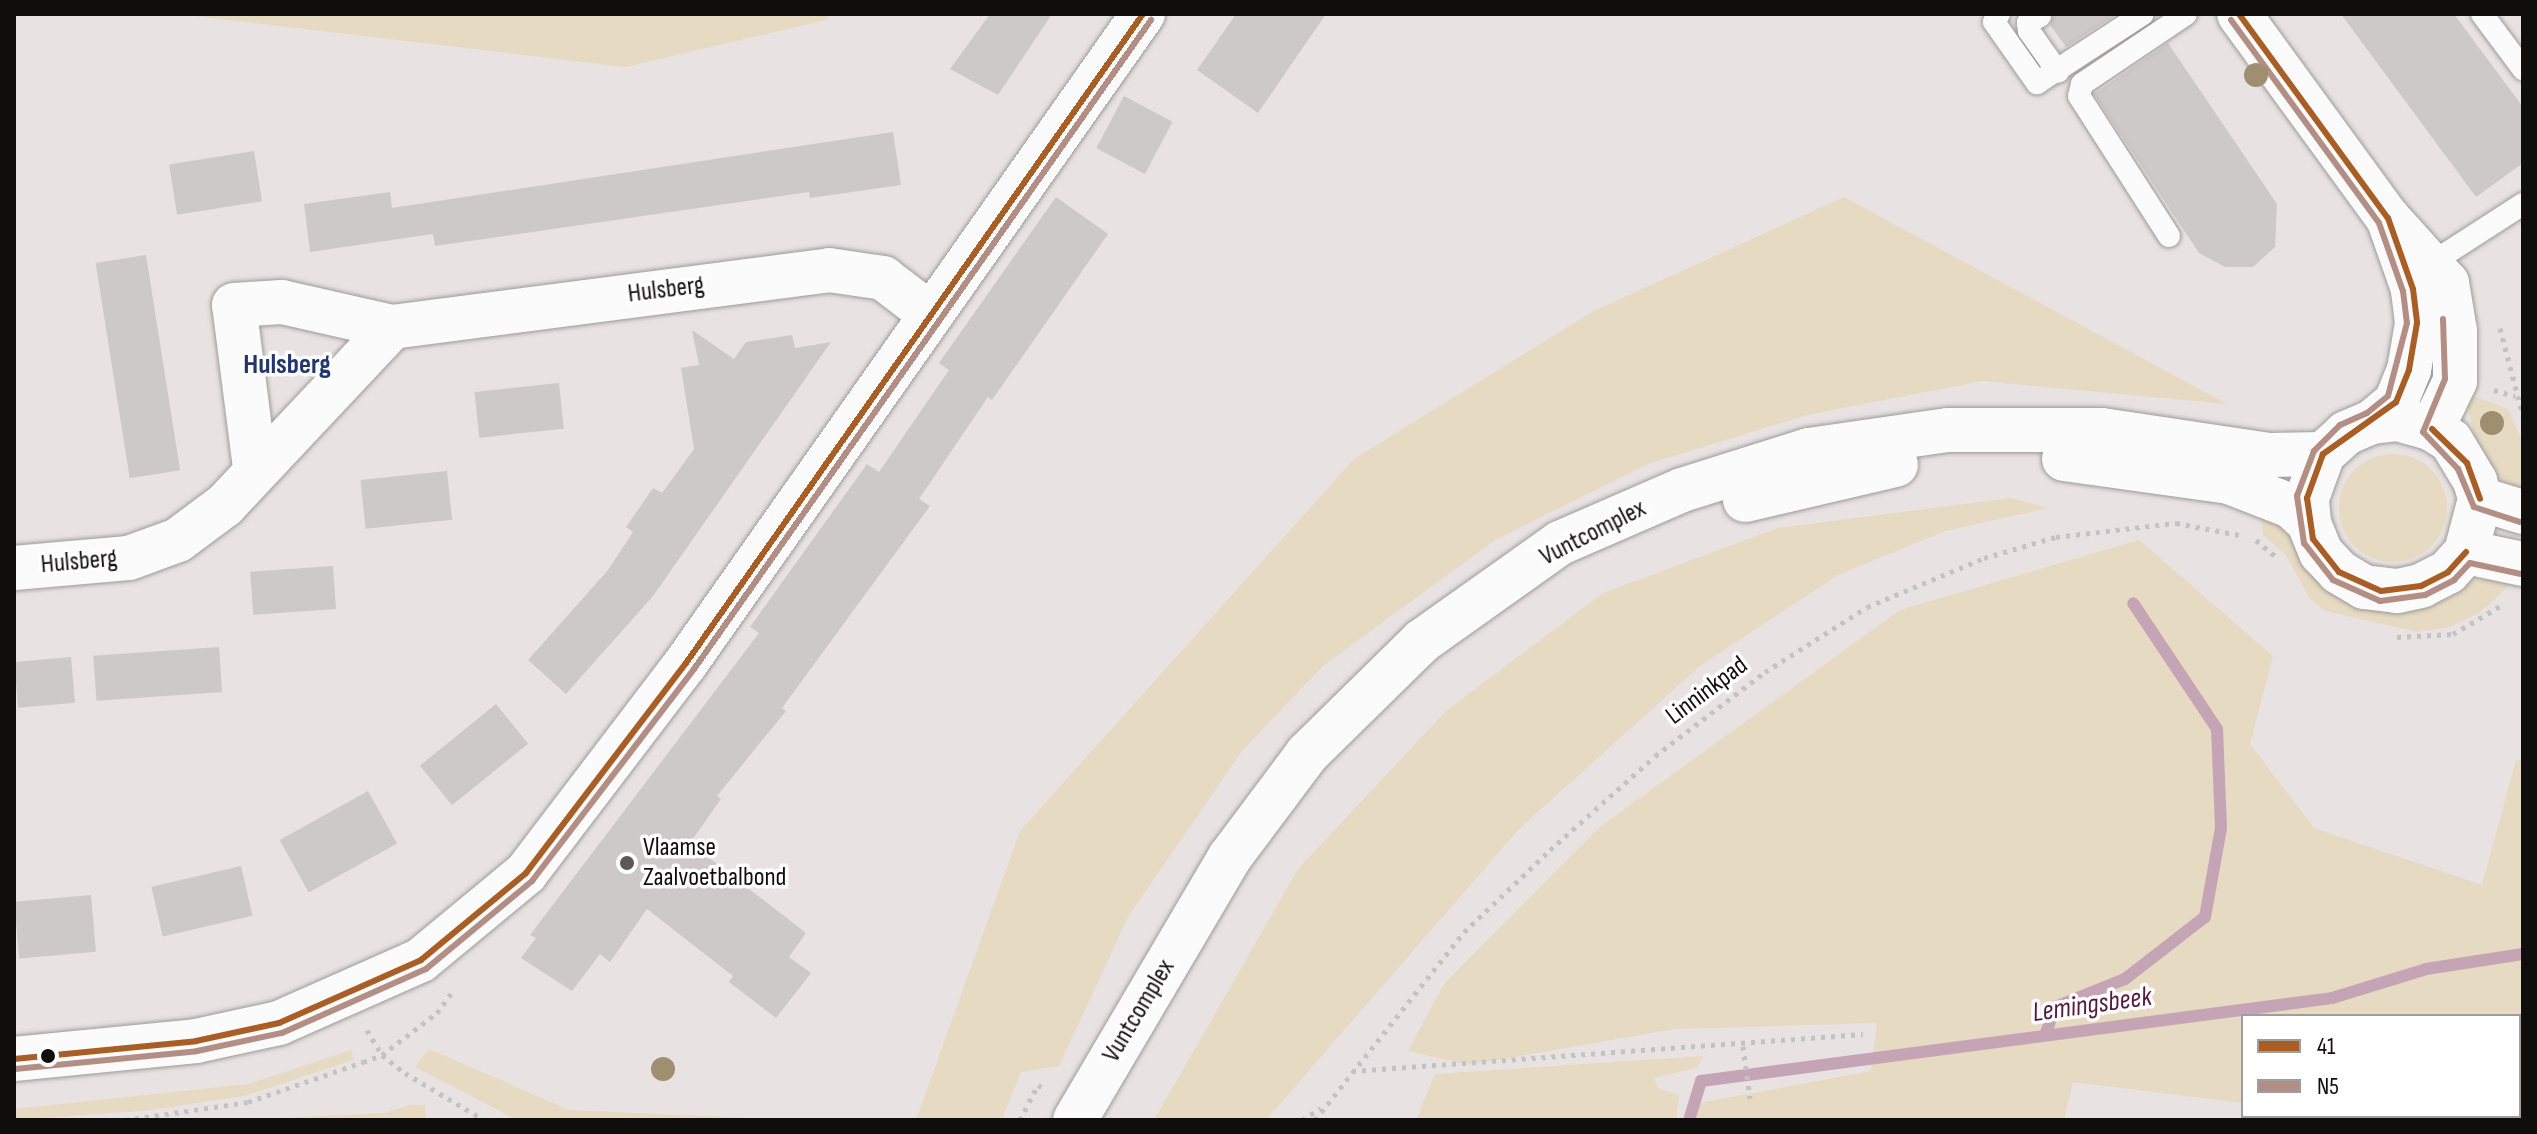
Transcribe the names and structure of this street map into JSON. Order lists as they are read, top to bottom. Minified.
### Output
{"streets":{"street":["Hulsberg","Vuntcomplex"],"path":["Linninkpad"]},"districts":["Hulsberg"],"water":["Lemingsbeek"],"places":["Vlaamse Zaalvoetbalbond"],"lines":["transit line 41","transit line N5"],"legend":["41","N5"]}
